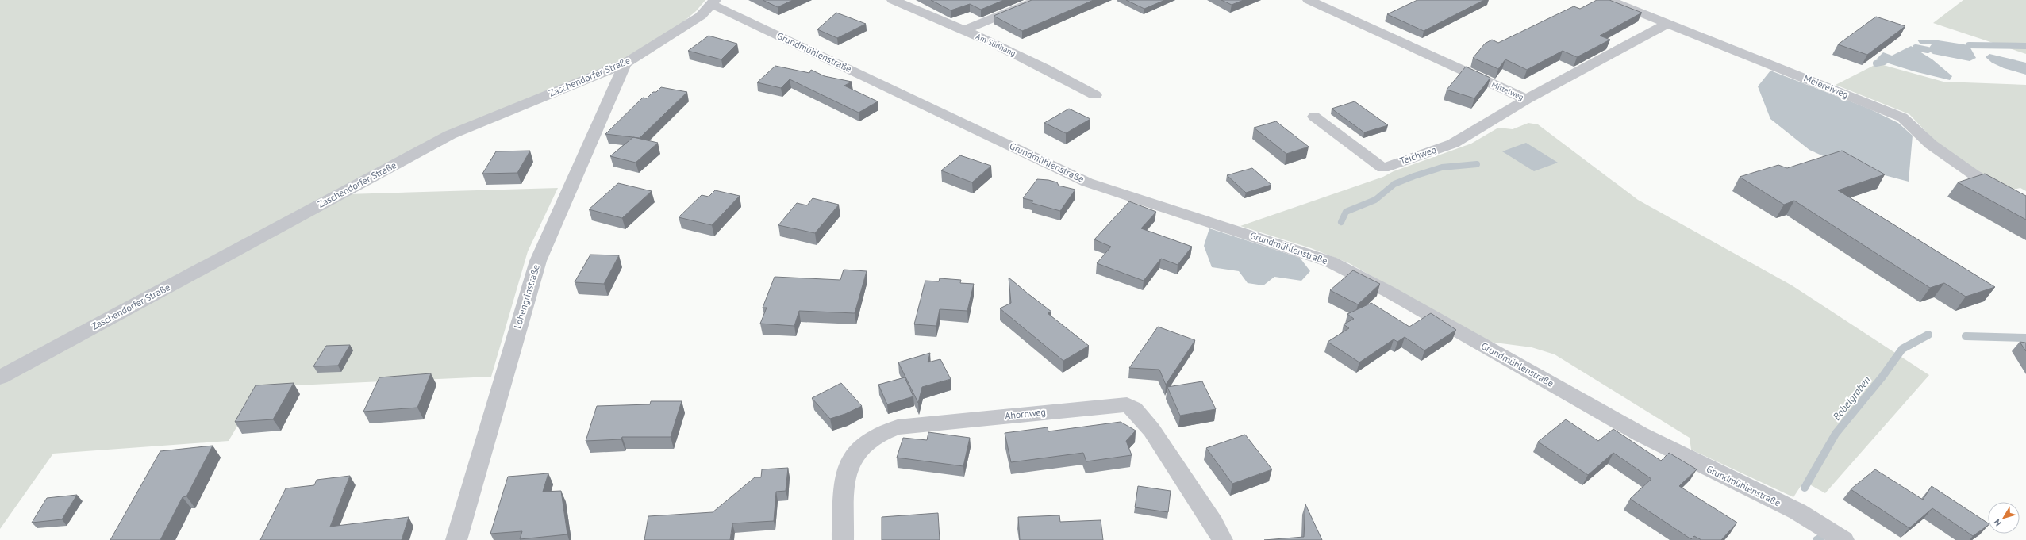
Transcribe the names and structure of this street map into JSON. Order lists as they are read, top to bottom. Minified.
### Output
{"streets":{"street":["Am Südhang","Grundmühlenstraße","Zaschendorfer Straße","Meiereiweg","Mittelweg","Teichweg","Lohengrinstraße","Ahornweg"]},"crossings":[["Grundmühlenstraße","Zaschendorfer Straße"],["Zaschendorfer Straße","Lohengrinstraße"],["Meiereiweg","Mittelweg"],["Mittelweg","Teichweg"]],"water":["Bobelgraben"],"north":"bottom left"}
